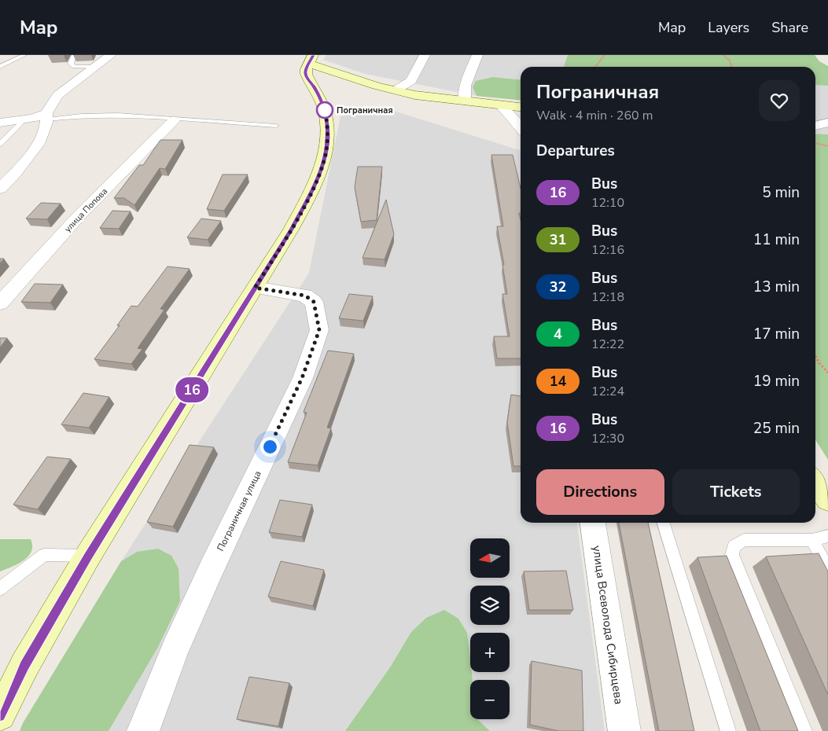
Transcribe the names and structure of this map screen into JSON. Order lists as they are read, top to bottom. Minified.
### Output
{"streets":{"street":["улица Попова","Пограничная улица","улица Всеволода Сибирцева"]},"places":["Пограничная"],"lines":["bus line 16"],"north":"left","page":{"header":"Map","nav":["Map","Layers","Share"],"on_map":"16","heading":[["Пограничная","Walk · 4 min · 260 m"],"Departures"],"list":[{"mark":"16","name":"Bus","note":"12:10","value":"5 min"},{"mark":"31","name":"Bus","note":"12:16","value":"11 min"},{"mark":"32","name":"Bus","note":"12:18","value":"13 min"},{"mark":"4","name":"Bus","note":"12:22","value":"17 min"},{"mark":"14","name":"Bus","note":"12:24","value":"19 min"},{"mark":"16","name":"Bus","note":"12:30","value":"25 min"}],"buttons":["Directions","Tickets"],"map_buttons":["+","−"]}}
